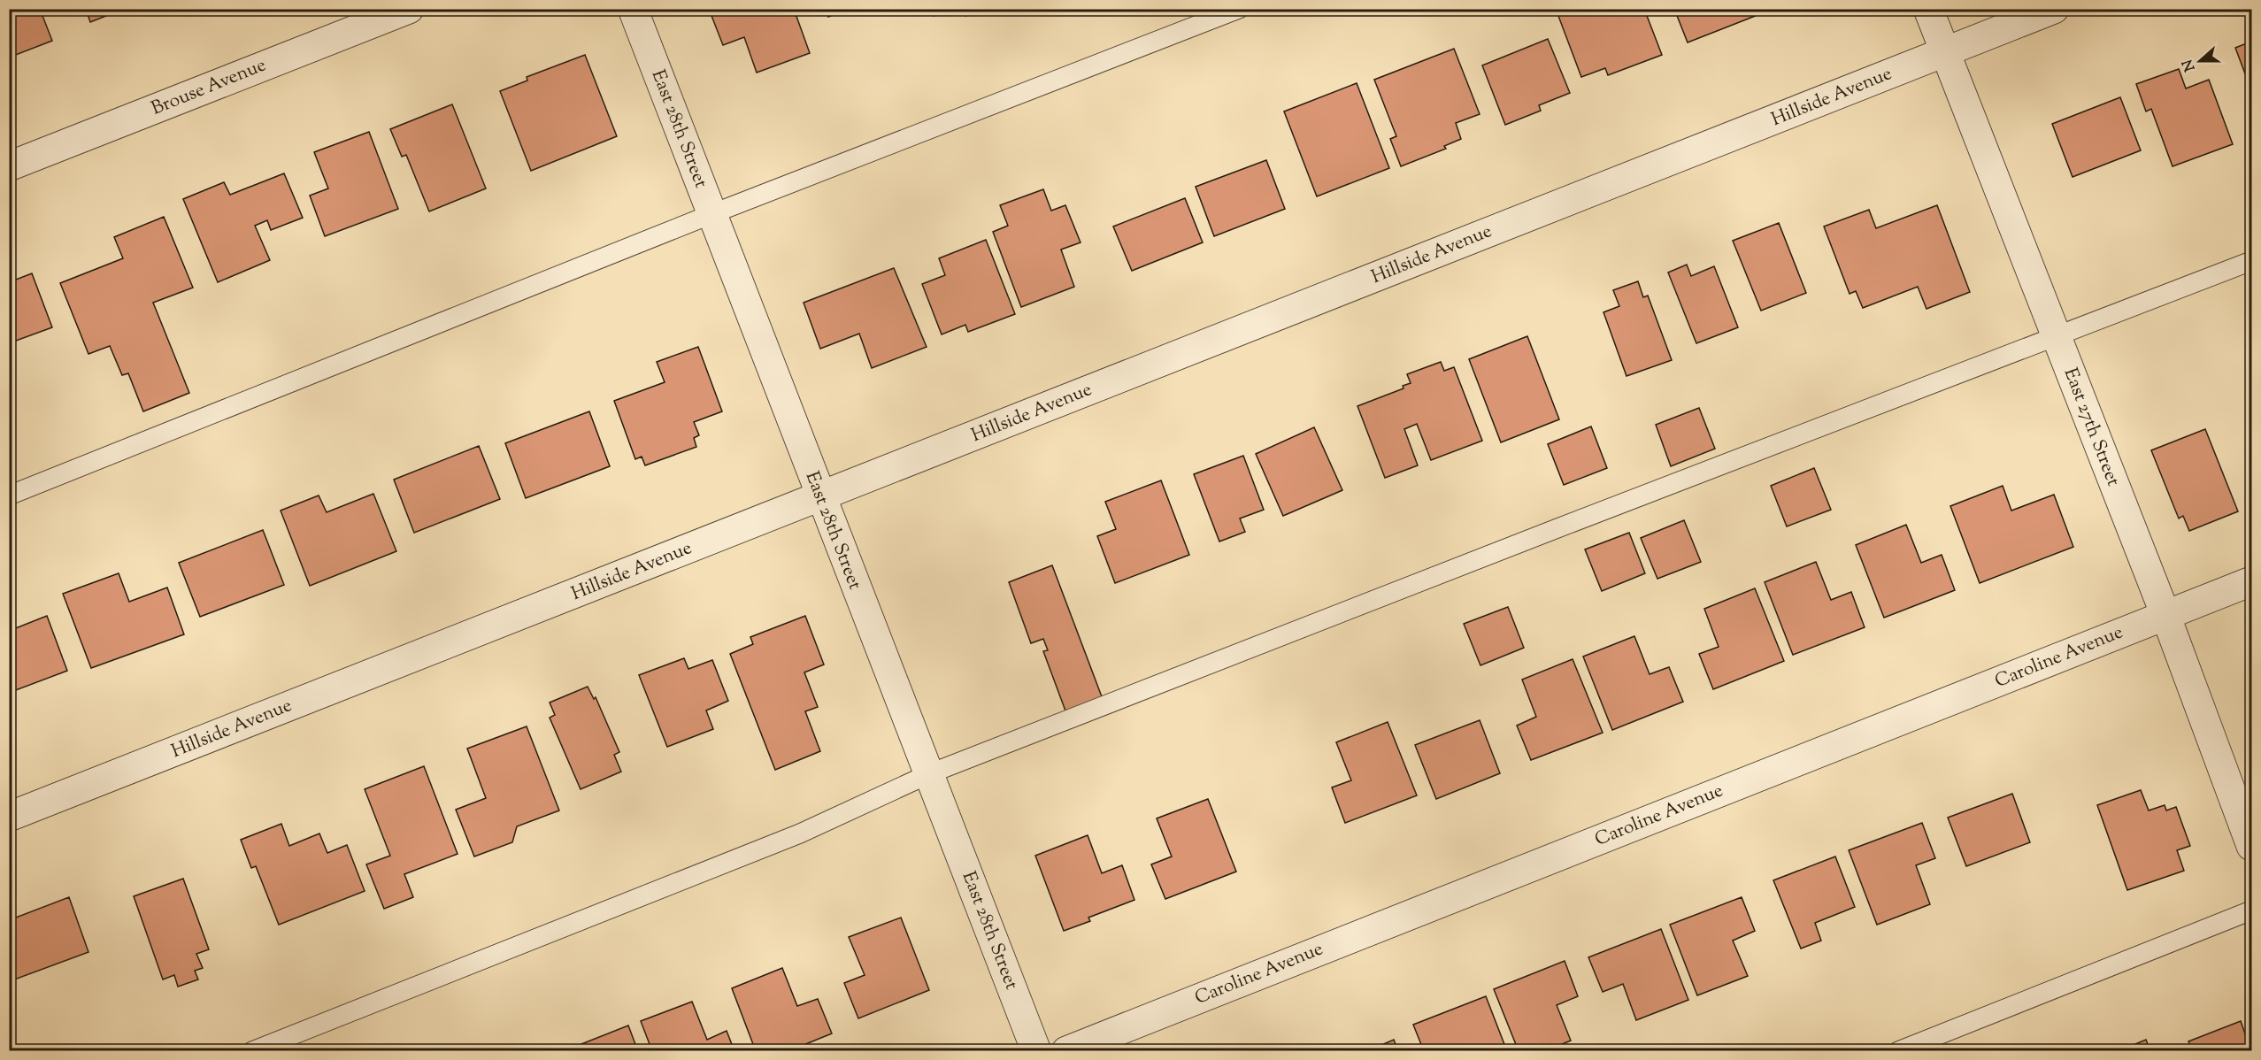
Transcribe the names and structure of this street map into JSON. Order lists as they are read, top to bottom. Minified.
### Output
{"streets":{"street":["Brouse Avenue","Hillside Avenue","East 28th Street","East 27th Street","Caroline Avenue"]},"crossings":[["Hillside Avenue","East 28th Street"],["Hillside Avenue","East 27th Street"],["East 27th Street","Caroline Avenue"]],"north":"left"}
